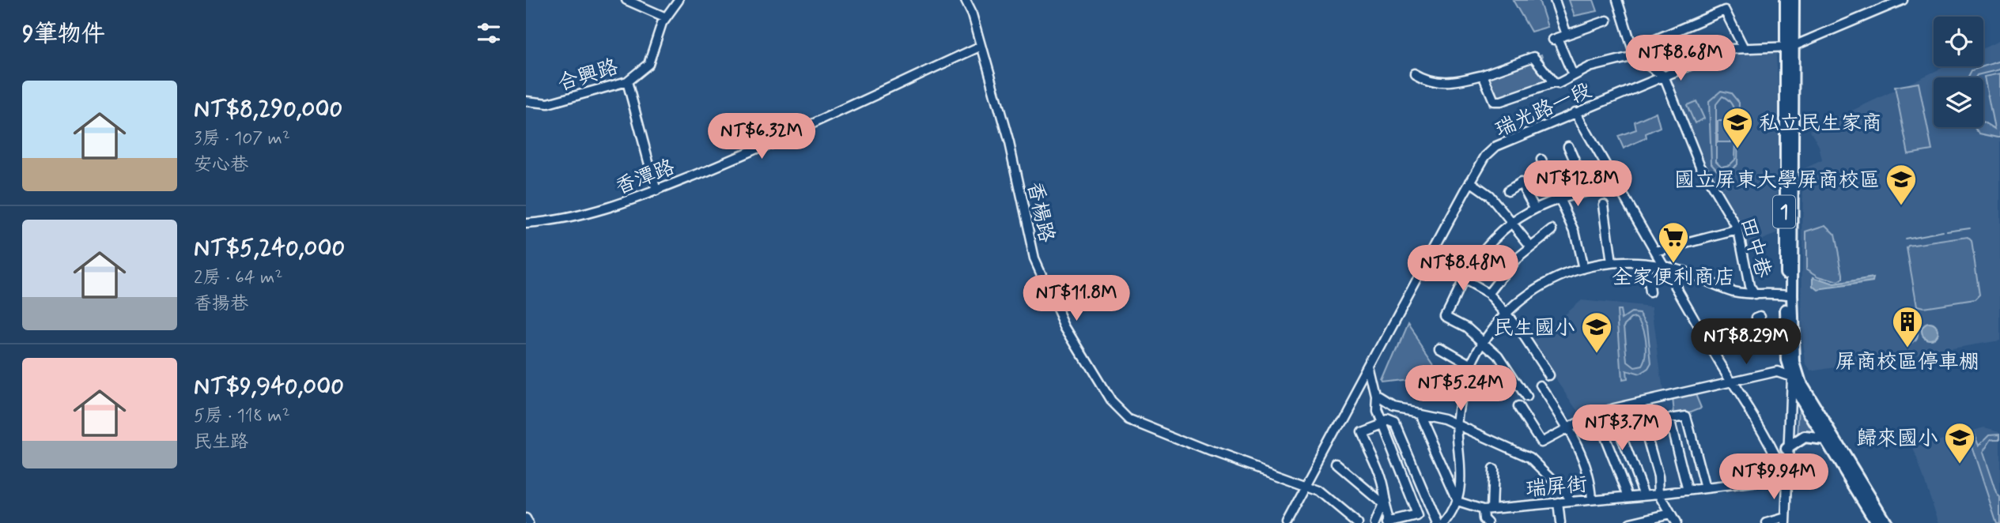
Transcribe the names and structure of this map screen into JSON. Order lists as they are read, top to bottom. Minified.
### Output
{"streets":{"main road":["1"],"street":["合興路","瑞光路一段","香潭路","香楊路","田中巷","瑞屏街"]},"crossings":[["瑞光路一段","香楊路"],["瑞光路一段","1"],["瑞光路一段","田中巷"],["香潭路","香楊路"]],"places":{"school or university":["私立民生家商","國立屏東大學屏商校區","民生國小","歸來國小"],"supermarket":["全家便利商店"],"building":["屏商校區停車棚"]},"page":{"heading":"9筆物件","price":["NT$8.68M","NT$6.32M","NT$12.8M","NT$8.48M","NT$11.8M","NT$8.29M","NT$5.24M","NT$3.7M","NT$9.94M"],"list":[{"name":"NT$8,290,000","note":"3房 · 107 m² · 安心巷"},{"name":"NT$5,240,000","note":"2房 · 64 m² · 香揚巷"},{"name":"NT$9,940,000","note":"5房 · 118 m² · 民生路"}]}}
